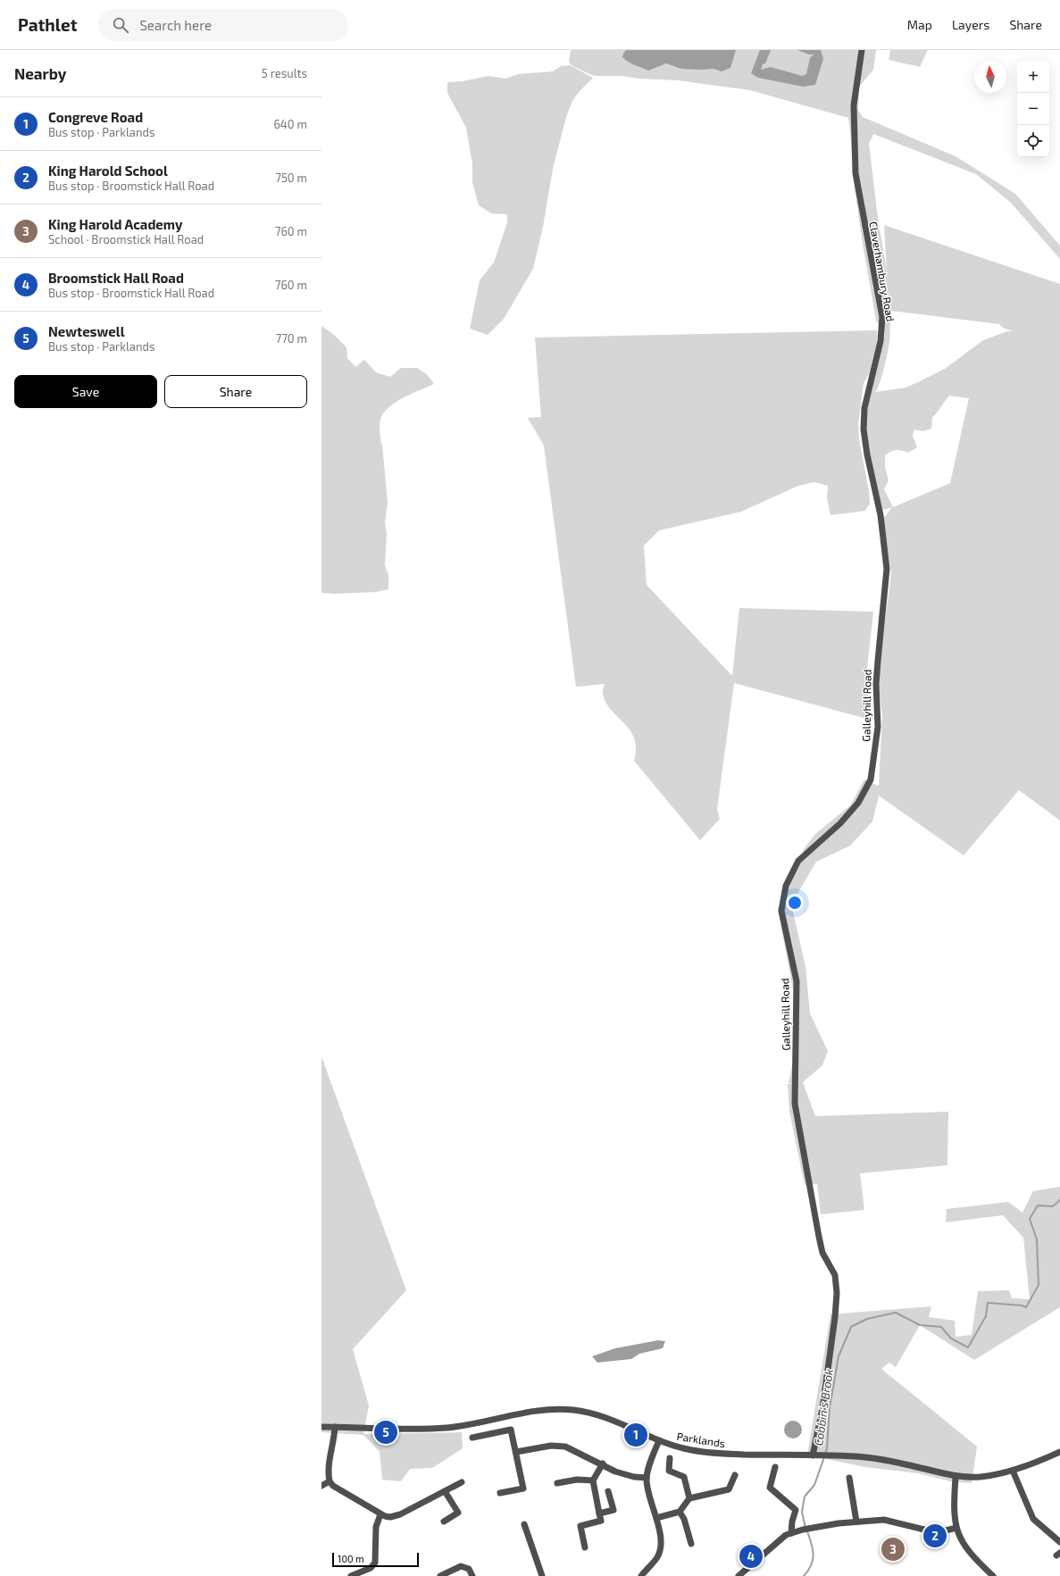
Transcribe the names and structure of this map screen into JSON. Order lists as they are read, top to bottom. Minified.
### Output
{"streets":{"street":["Claverhambury Road","Galleyhill Road","Parklands"]},"crossings":[["Claverhambury Road","Galleyhill Road"],["Galleyhill Road","Parklands"]],"water":["Cobbin's Brook"],"scale_bar":"100 m","north":"top","page":{"header":"Pathlet","search":"Search here","nav":["Map","Layers","Share"],"heading":["Nearby","5 results"],"map_buttons":["+","−"],"list":[{"mark":"1","name":"Congreve Road","note":"Bus stop · Parklands","value":"640 m"},{"mark":"2","name":"King Harold School","note":"Bus stop · Broomstick Hall Road","value":"750 m"},{"mark":"3","name":"King Harold Academy","note":"School · Broomstick Hall Road","value":"760 m"},{"mark":"4","name":"Broomstick Hall Road","note":"Bus stop · Broomstick Hall Road","value":"760 m"},{"mark":"5","name":"Newteswell","note":"Bus stop · Parklands","value":"770 m"}],"buttons":["Save","Share"],"pins":["5","1","2","3","4"],"scale":"100 m"}}
